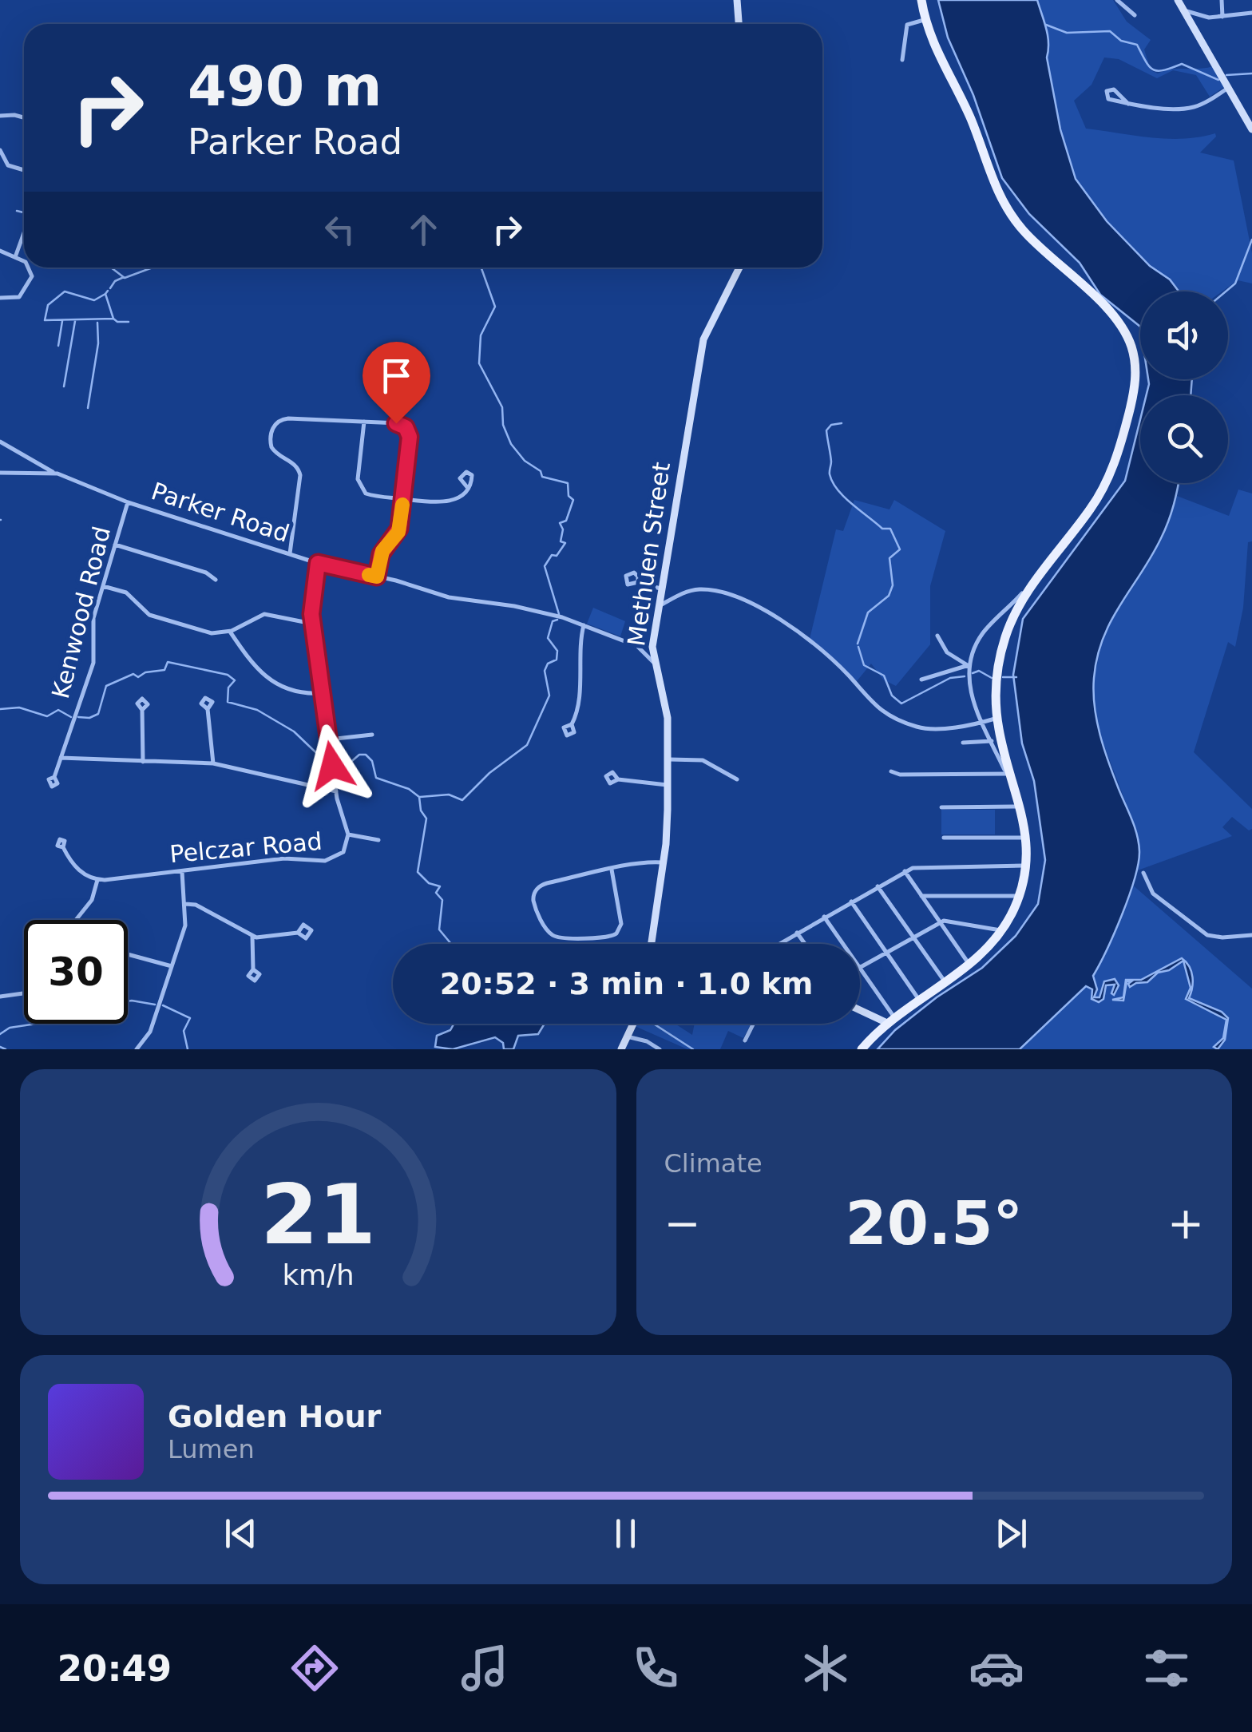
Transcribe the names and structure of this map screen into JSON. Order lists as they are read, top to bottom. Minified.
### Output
{"streets":{"street":["Parker Road","Methuen Street","Kenwood Road","Pelczar Road"]},"crossings":[["Parker Road","Methuen Street"],["Parker Road","Kenwood Road"],["Parker Road","Pelczar Road"]],"page":{"turn":["490 m","Parker Road"],"limit":"30","trip":"20:52 · 3 min · 1.0 km","tile":"Climate","heat":["−","20.5°","+"],"song":["Golden Hour","Lumen"],"tabs":"20:49","gauge":["21","km/h"]}}
